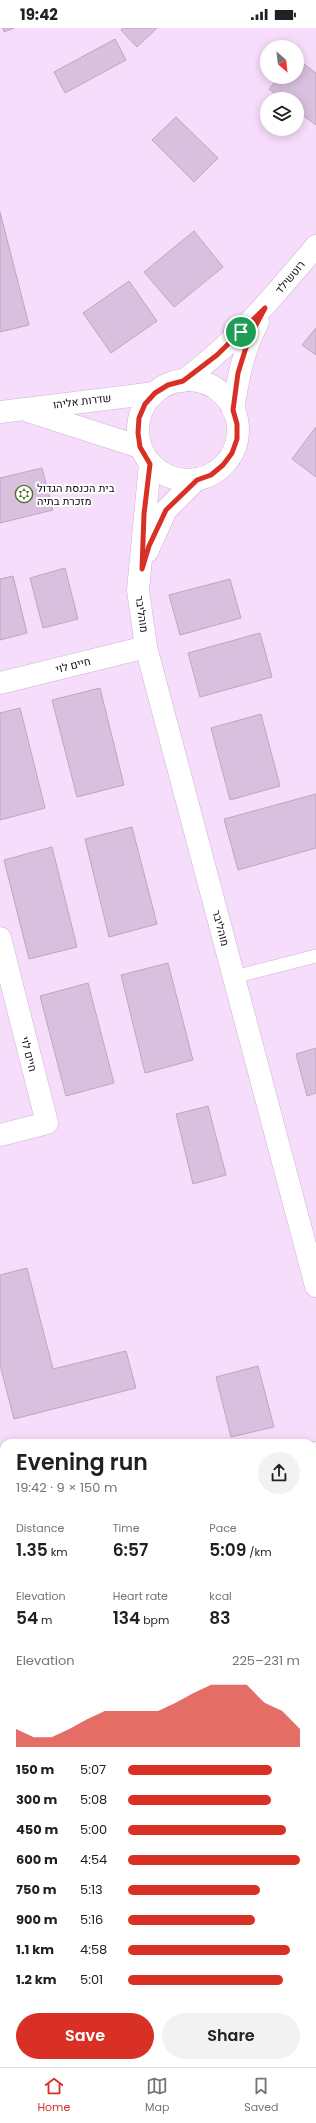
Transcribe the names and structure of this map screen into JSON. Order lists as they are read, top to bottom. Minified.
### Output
{"streets":{"street":["רוטשילד","שדרות אליהו","מוהליבר","חיים לוי"]},"crossings":[["רוטשילד","שדרות אליהו"],["רוטשילד","מוהליבר"],["שדרות אליהו","מוהליבר"],["מוהליבר","חיים לוי"]],"places":{"synagogue":["בית הכנסת הגדול מזכרת בתיה"]},"north":"bottom right","page":{"status":"19:42","heading":["Evening run","19:42 · 9 × 150 m"],"stats":[["Distance","1.35 km"],["Time","6:57"],["Pace","5:09 /km"],["Elevation","54 m"],["Heart rate","134 bpm"],["kcal","83"]],"chart":["Elevation","225–231 m"],"list":[{"name":"150 m","note":"5:07"},{"name":"300 m","note":"5:08"},{"name":"450 m","note":"5:00"},{"name":"600 m","note":"4:54"},{"name":"750 m","note":"5:13"},{"name":"900 m","note":"5:16"},{"name":"1.1 km","note":"4:58"},{"name":"1.2 km","note":"5:01"}],"buttons":["Save","Share"],"tabs":["Home","Map","Saved"]}}
